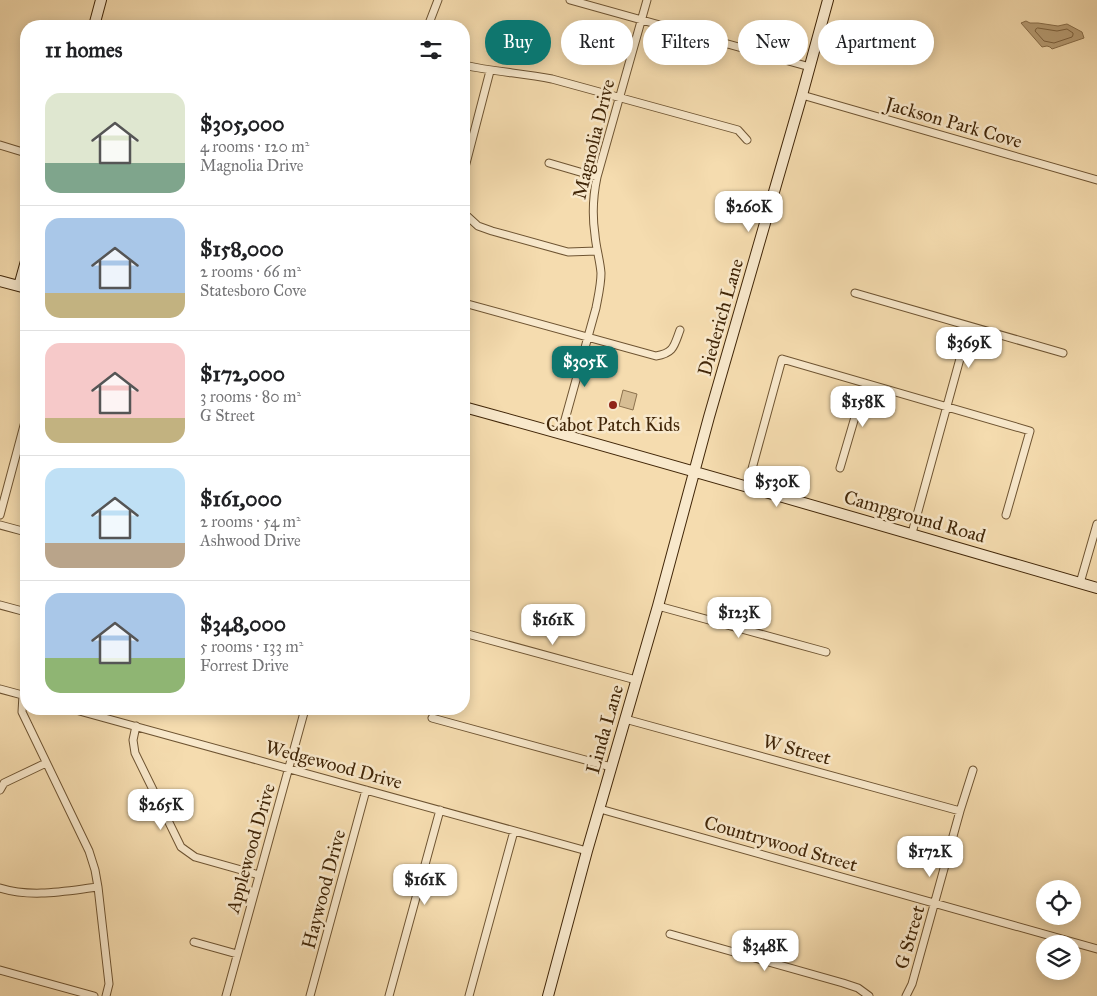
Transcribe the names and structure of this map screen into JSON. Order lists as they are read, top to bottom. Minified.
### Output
{"streets":{"street":["Jackson Park Cove","Magnolia Drive","Diederich Lane","Campground Road","Linda Lane","W Street","Wedgewood Drive","Countrywood Street","Applewood Drive","Haywood Drive","G Street"]},"crossings":[["Jackson Park Cove","Diederich Lane"],["Magnolia Drive","Campground Road"],["Diederich Lane","Campground Road"],["Diederich Lane","Linda Lane"],["Campground Road","Linda Lane"],["Linda Lane","W Street"],["Linda Lane","Wedgewood Drive"],["Linda Lane","Countrywood Street"],["W Street","G Street"],["Wedgewood Drive","Applewood Drive"],["Wedgewood Drive","Haywood Drive"],["Countrywood Street","G Street"]],"places":["Cabot Patch Kids"],"page":{"chip":["Buy","Rent","Filters","New","Apartment"],"heading":"11 homes","list":[{"name":"$305,000","note":"4 rooms · 120 m² · Magnolia Drive"},{"name":"$158,000","note":"2 rooms · 66 m² · Statesboro Cove"},{"name":"$172,000","note":"3 rooms · 80 m² · G Street"},{"name":"$161,000","note":"2 rooms · 54 m² · Ashwood Drive"},{"name":"$348,000","note":"5 rooms · 133 m² · Forrest Drive"}],"price":["$260K","$369K","$305K","$158K","$530K","$123K","$161K","$265K","$172K","$161K","$348K"]}}
